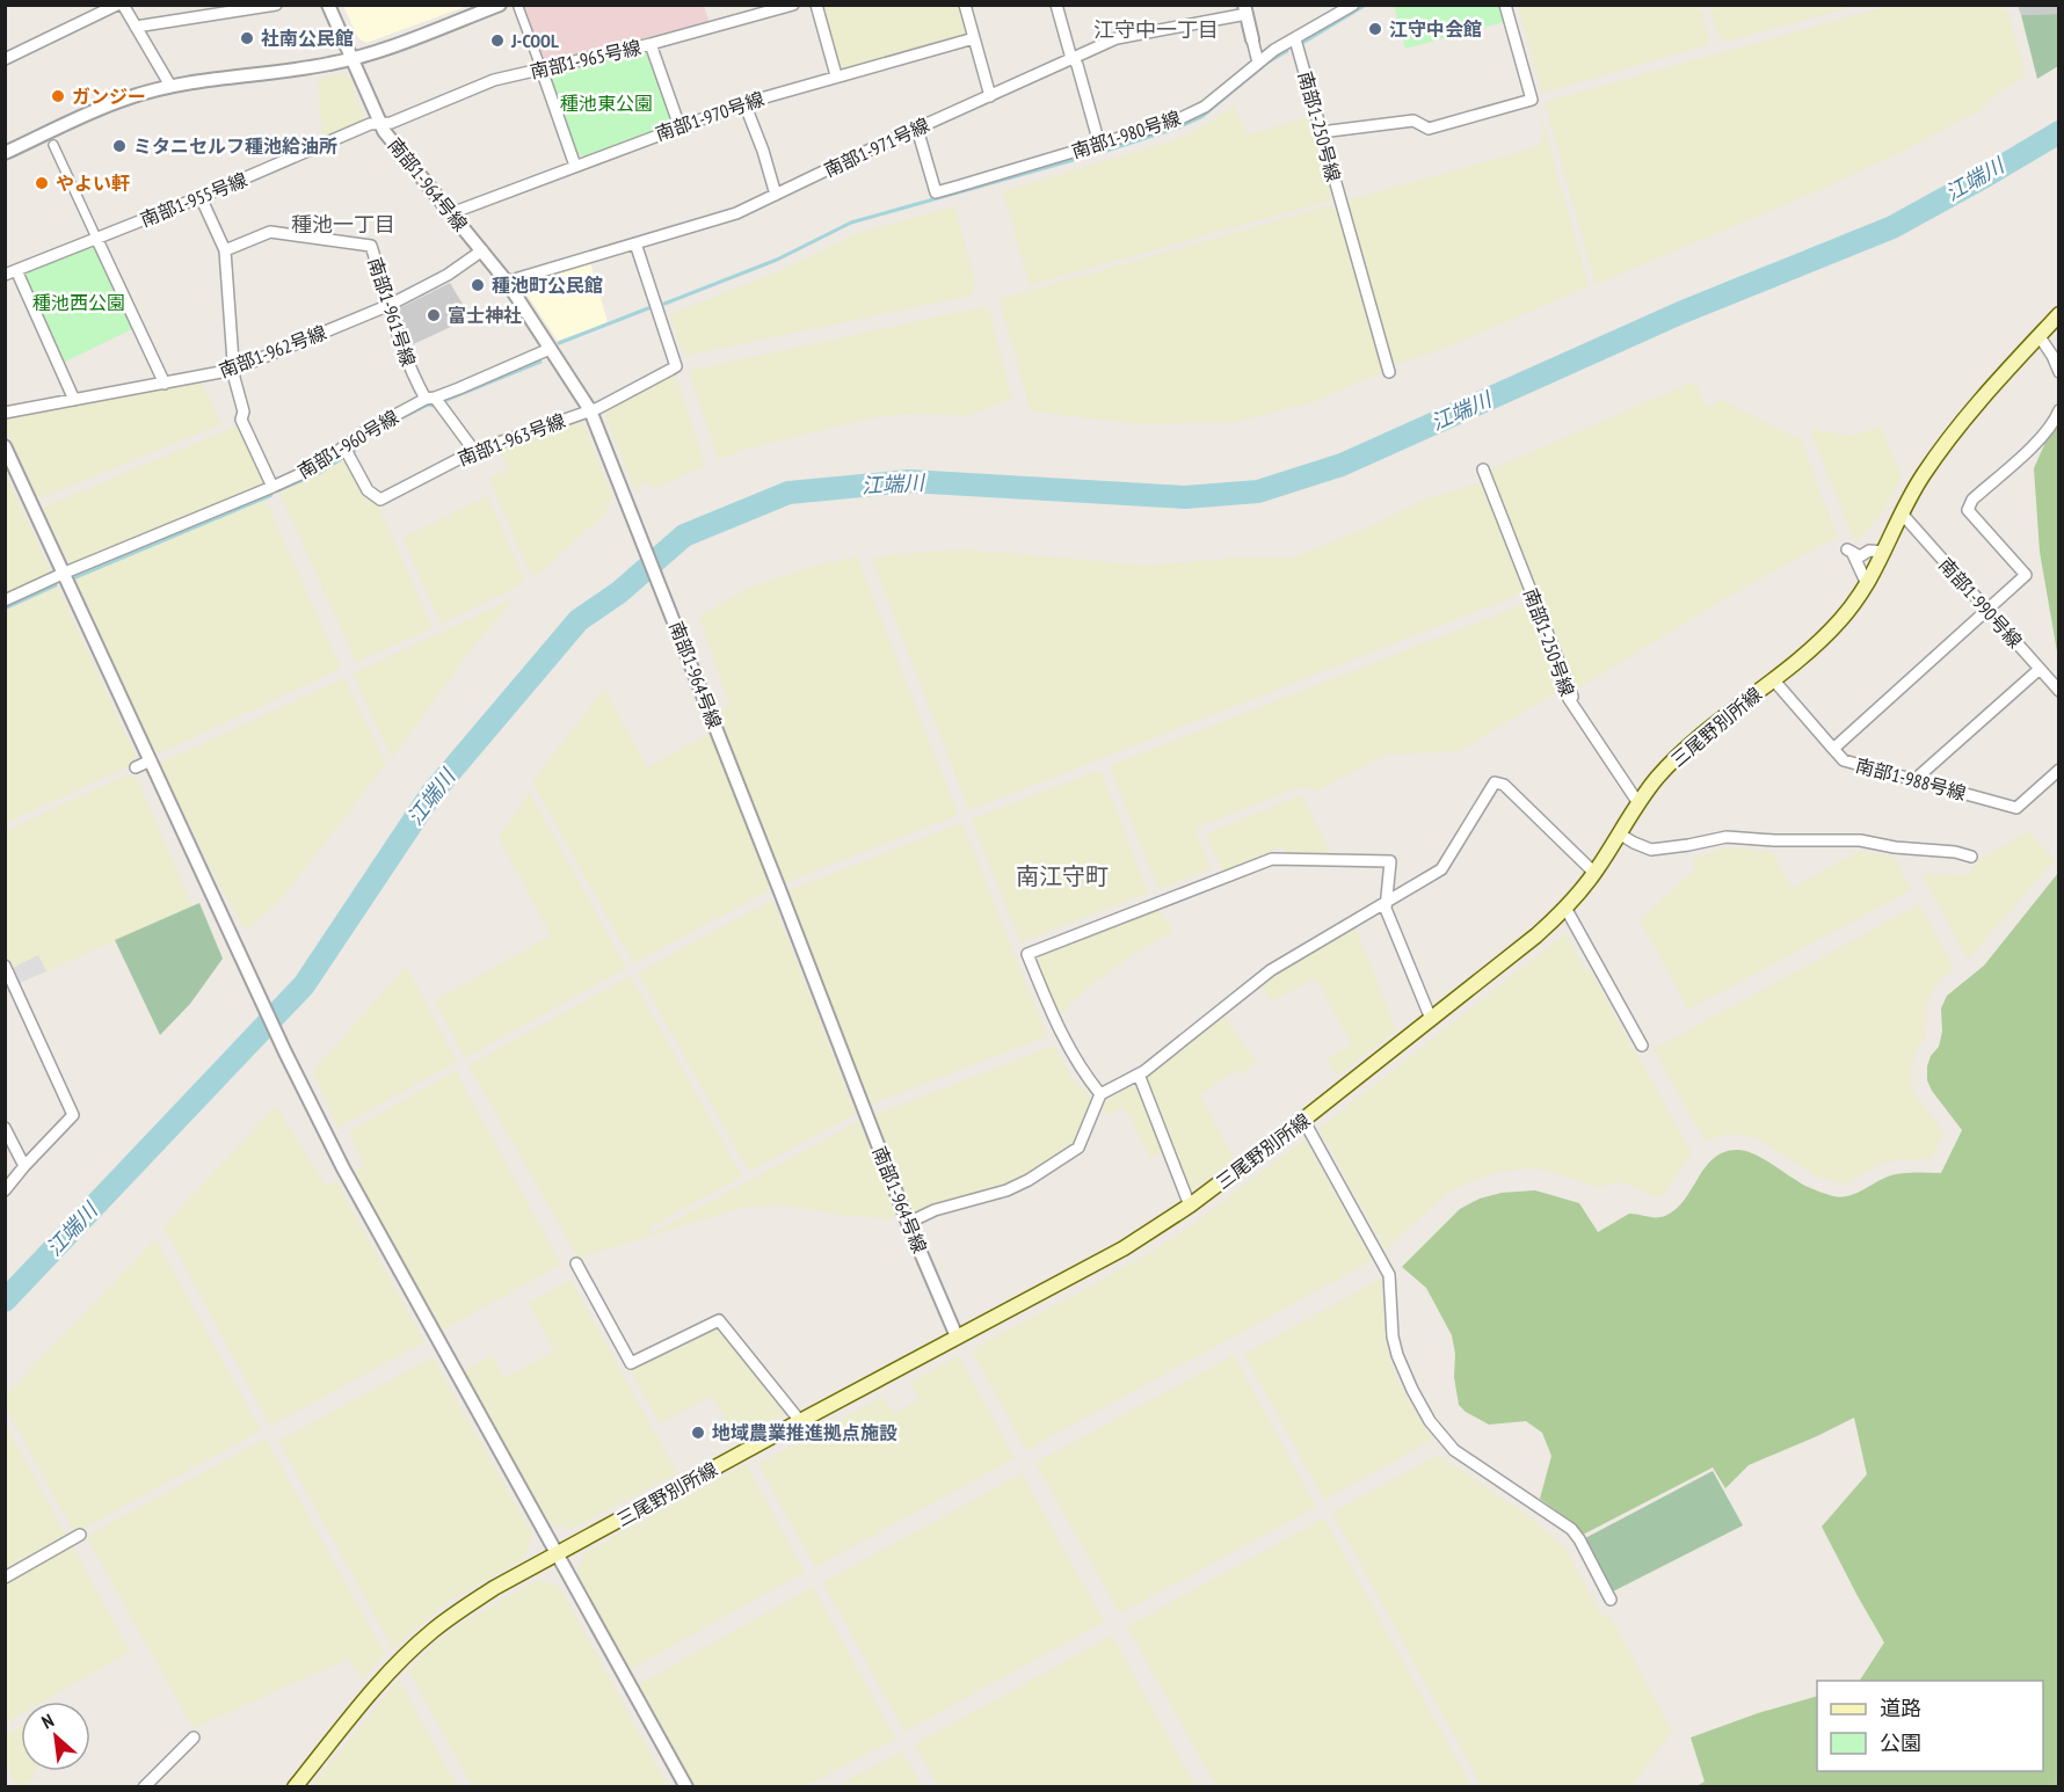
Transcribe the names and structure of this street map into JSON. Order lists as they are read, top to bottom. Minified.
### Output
{"streets":{"main road":["三尾野別所線"],"street":["南部1-965号線","南部1-970号線","南部1-250号線","南部1-980号線","南部1-971号線","南部1-964号線","南部1-955号線","南部1-961号線","南部1-962号線","南部1-963号線","南部1-960号線","南部1-990号線","南部1-988号線"]},"crossings":[["南部1-965号線","南部1-964号線"],["南部1-965号線","南部1-955号線"],["南部1-970号線","南部1-964号線"],["南部1-250号線","南部1-980号線"],["南部1-250号線","三尾野別所線"],["南部1-980号線","南部1-971号線"],["南部1-971号線","南部1-964号線"],["南部1-971号線","南部1-963号線"],["南部1-964号線","南部1-955号線"],["南部1-964号線","南部1-962号線"],["南部1-964号線","南部1-963号線"],["南部1-964号線","南部1-960号線"],["南部1-964号線","三尾野別所線"],["南部1-961号線","南部1-962号線"],["南部1-961号線","南部1-963号線"],["南部1-961号線","南部1-960号線"],["南部1-963号線","南部1-960号線"],["南部1-990号線","三尾野別所線"],["南部1-990号線","南部1-988号線"]],"districts":["江守中一丁目","種池一丁目","南江守町"],"water":["江端川"],"parks":["種池東公園","種池西公園"],"places":["江守中会館","社南公民館","J-COOL","ガンジー","ミタニセルフ種池給油所","やよい軒","種池町公民館","富士神社","地域農業推進拠点施設"],"legend":["道路","公園"],"north":"top left"}
